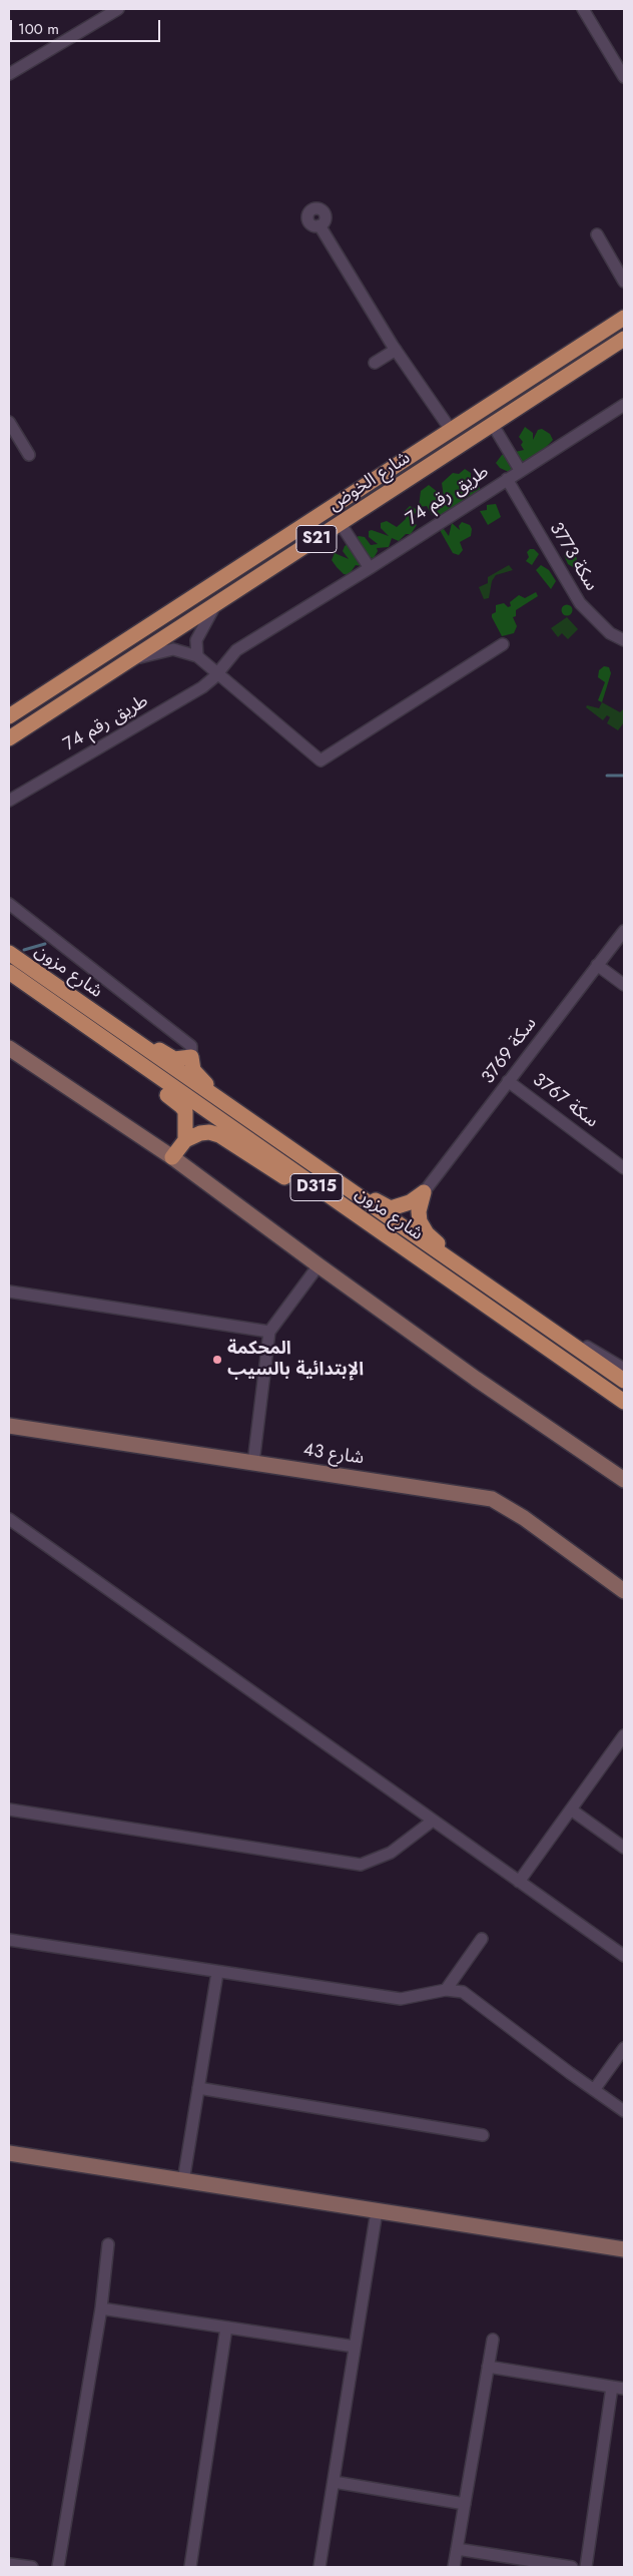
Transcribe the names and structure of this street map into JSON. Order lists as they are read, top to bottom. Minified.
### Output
{"streets":{"main road":["شارع الخوض","S21","شارع مزون","D315"],"street":["طريق رقم 74","سكة 3773","سكة 3769","سكة 3767","شارع 43"]},"crossings":[["طريق رقم 74","سكة 3773"],["سكة 3769","سكة 3767"]],"places":["المحكمة الإبتدائية بالسيب"],"scale_bar":"100 m"}
